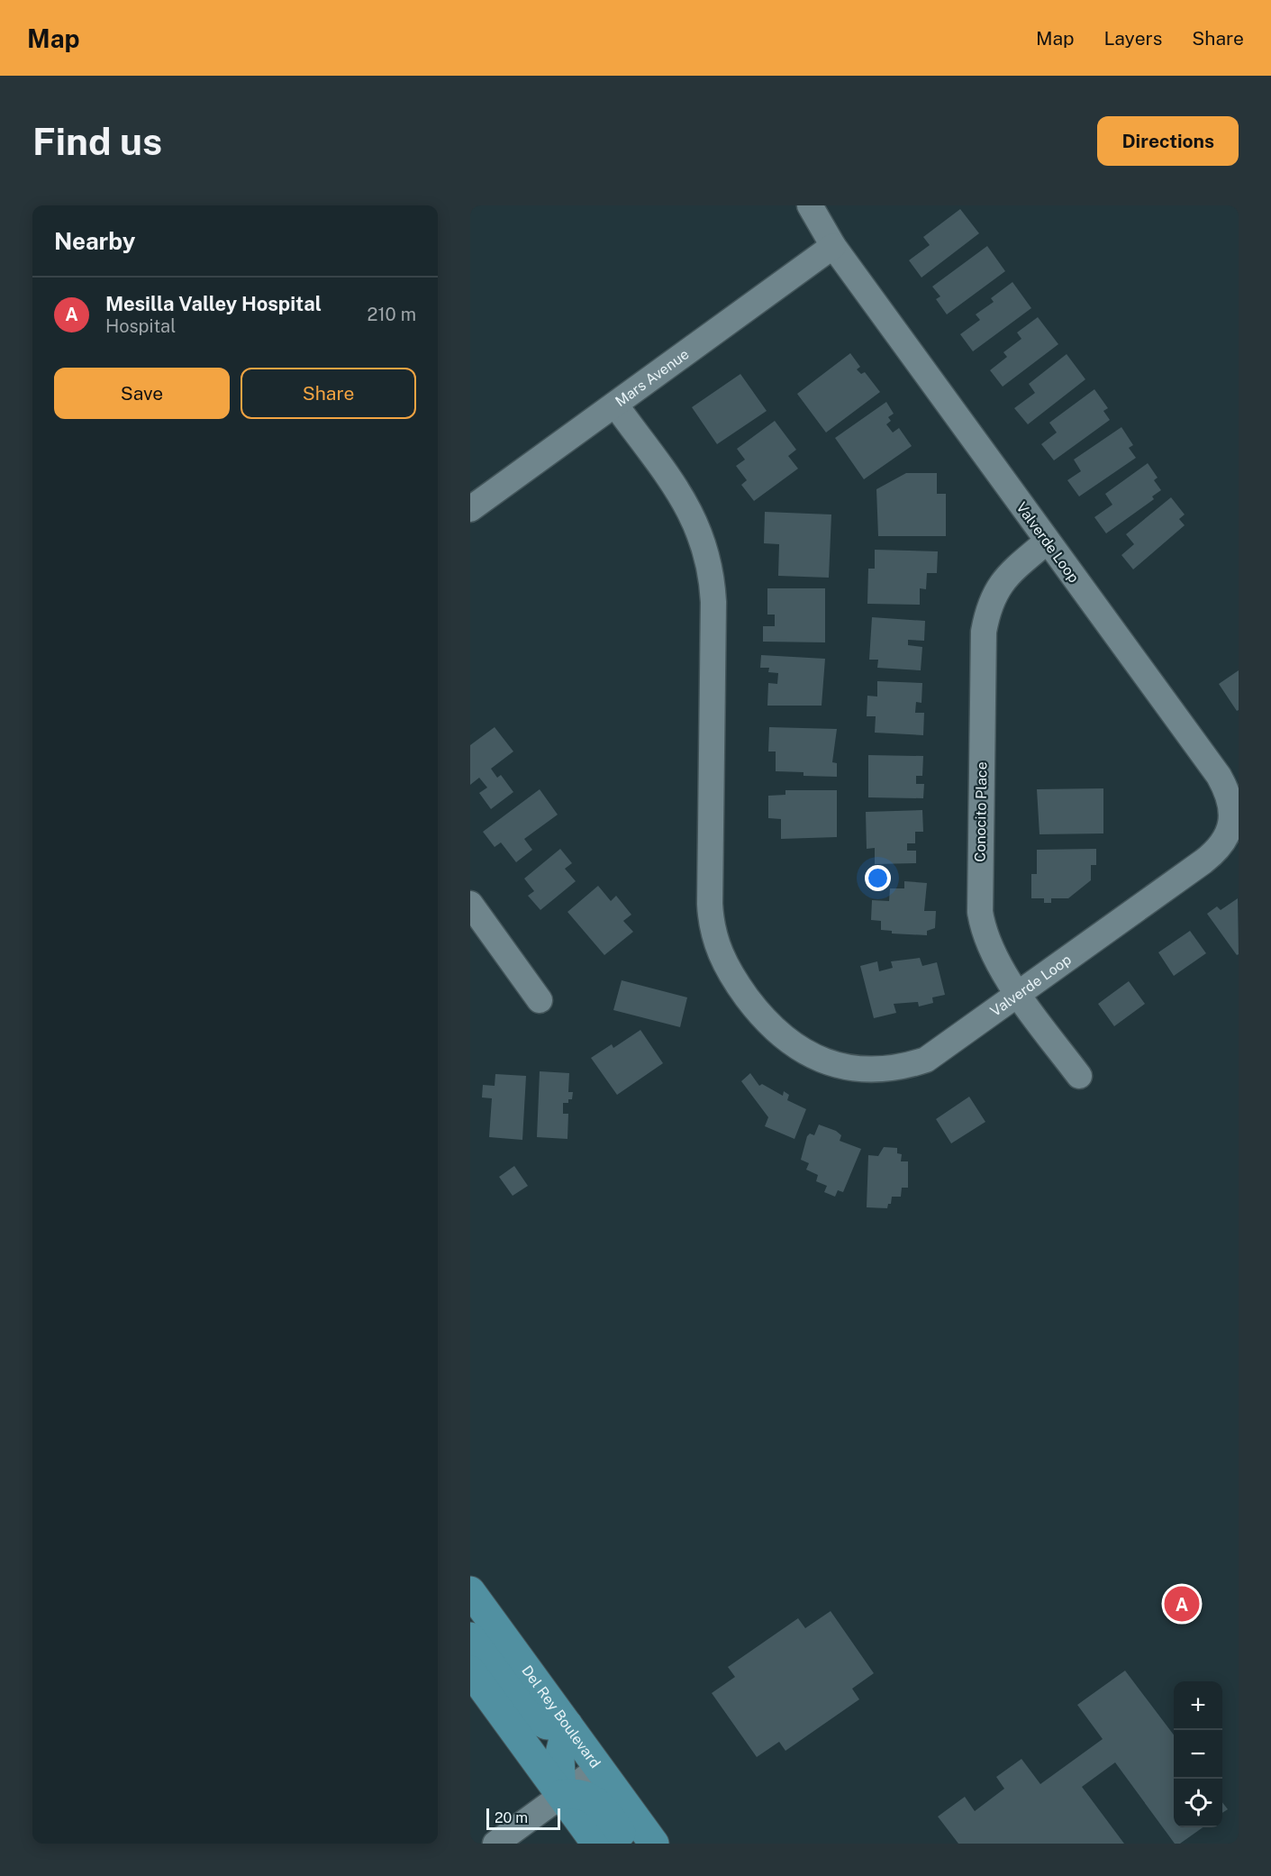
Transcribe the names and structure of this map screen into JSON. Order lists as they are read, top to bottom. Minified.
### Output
{"streets":{"main road":["Del Rey Boulevard"],"street":["Mars Avenue","Valverde Loop","Conocito Place"]},"crossings":[["Mars Avenue","Valverde Loop"],["Valverde Loop","Conocito Place"]],"scale_bar":"20 m","page":{"header":"Map","nav":["Map","Layers","Share"],"buttons":["Directions",["Save","Share"]],"title":"Find us","heading":"Nearby","list":[{"mark":"A","name":"Mesilla Valley Hospital","note":"Hospital","value":"210 m"}],"pins":"A","map_buttons":["+","−"],"scale":"20 m"}}
